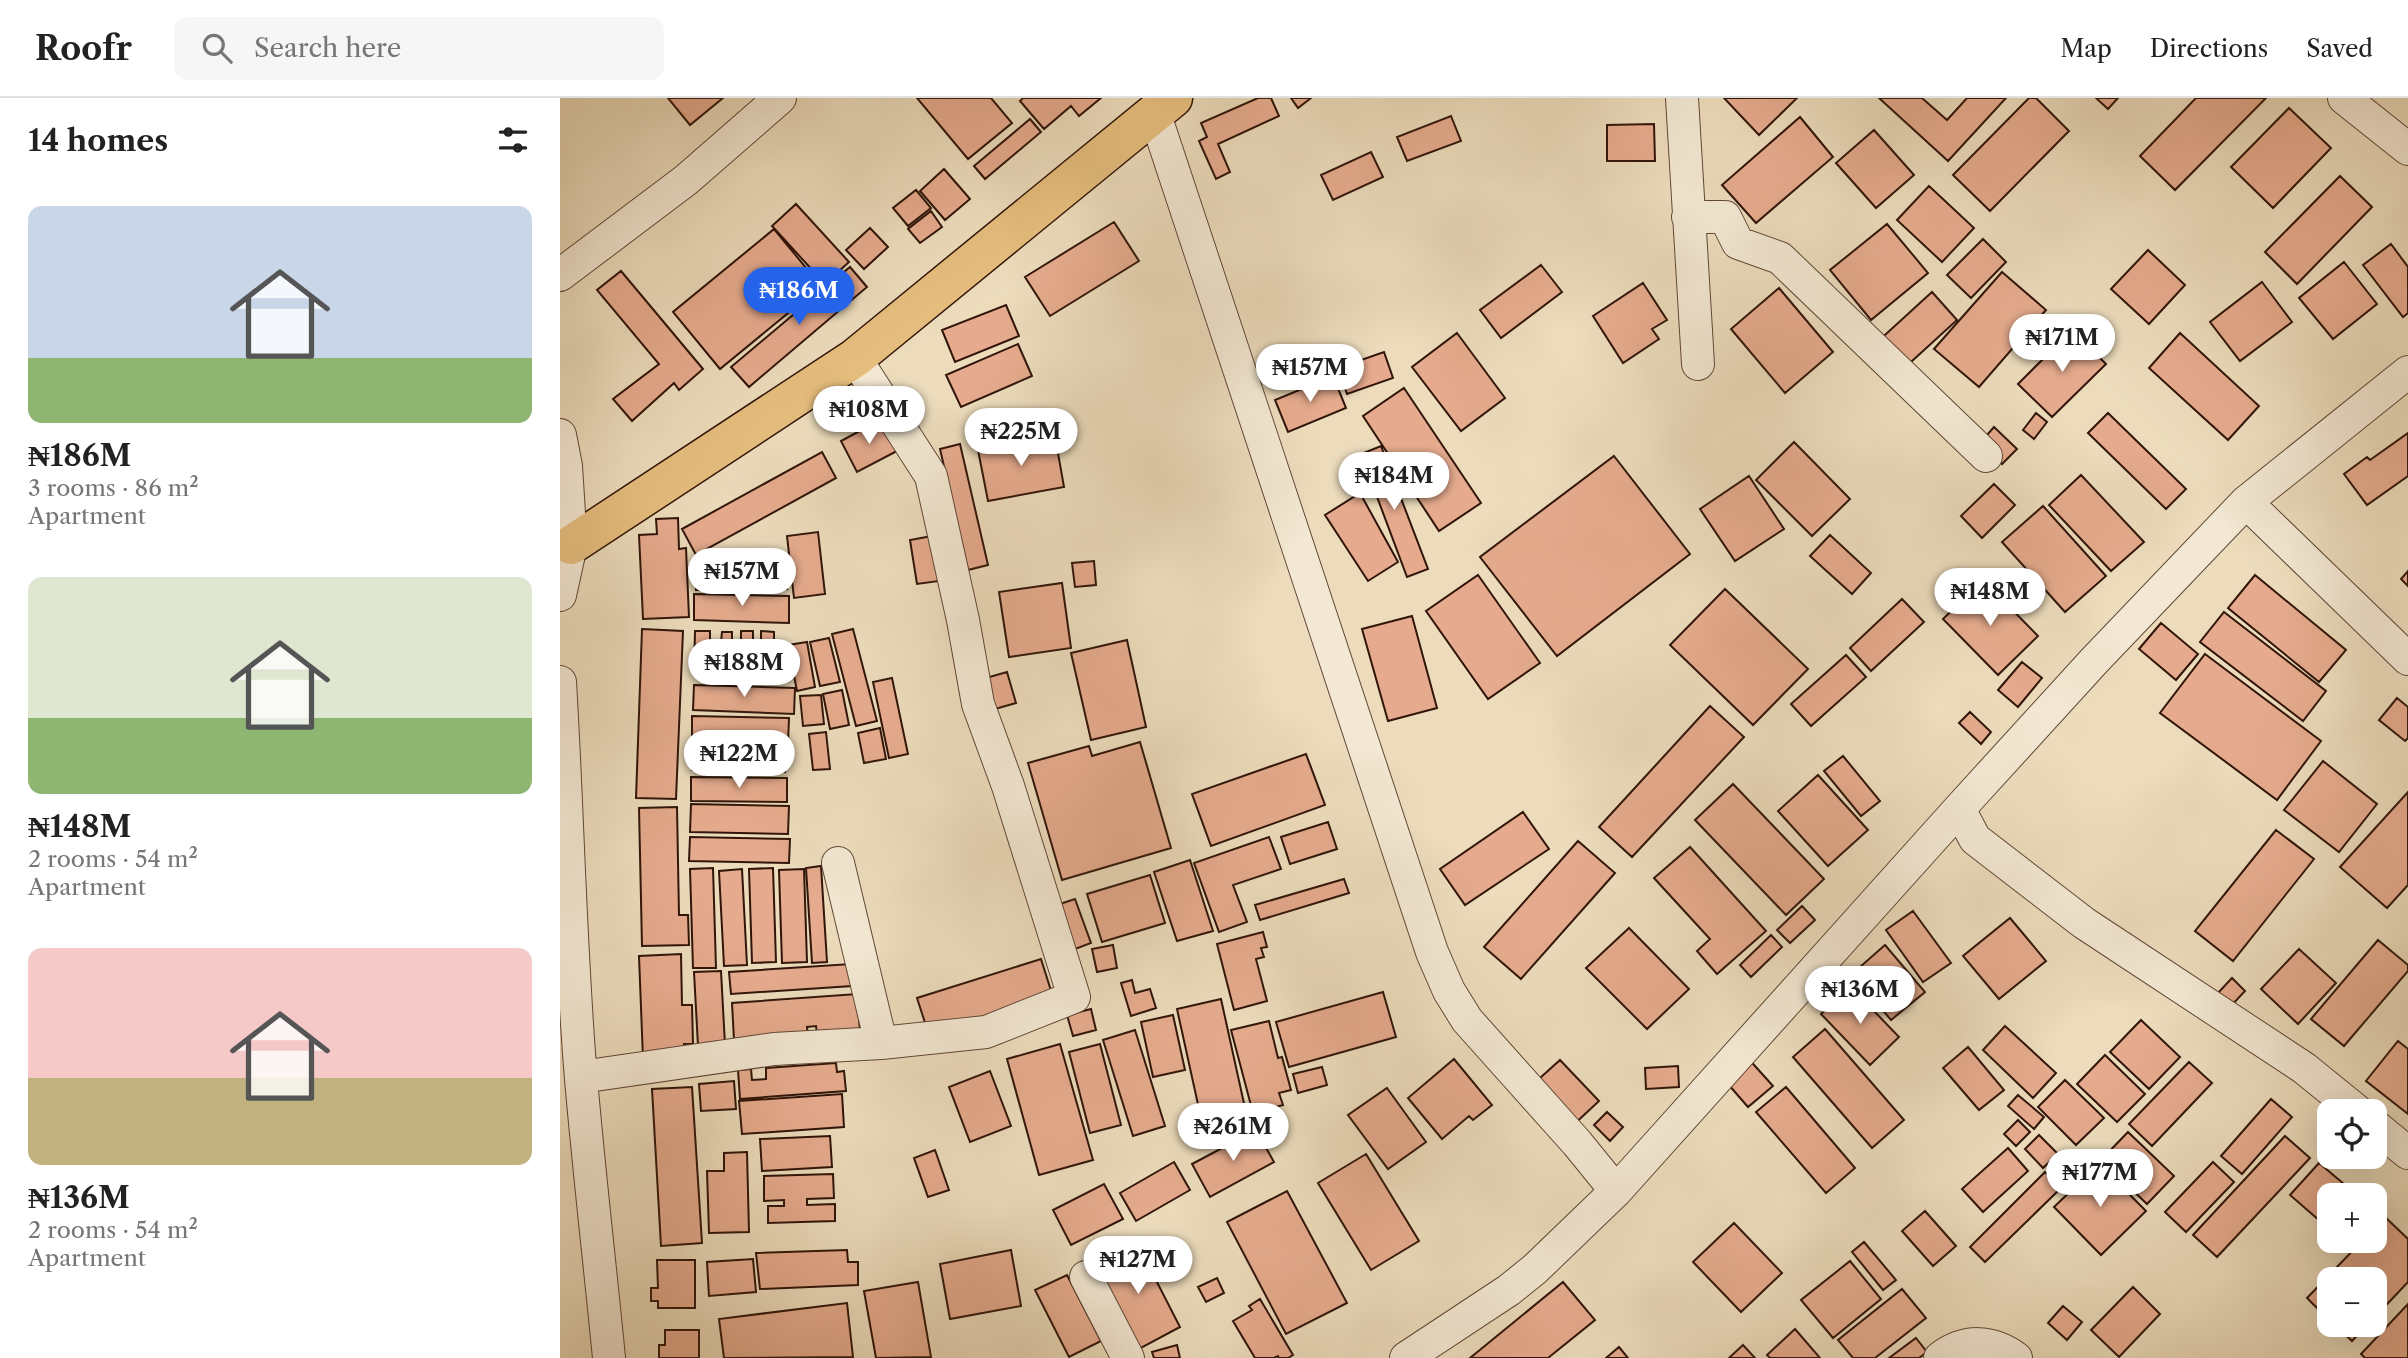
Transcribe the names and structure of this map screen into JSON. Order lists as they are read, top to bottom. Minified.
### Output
{"page":{"header":"Roofr","search":"Search here","nav":["Map","Directions","Saved"],"heading":"14 homes","list":[{"name":"₦186M","note":"3 rooms · 86 m² · Apartment"},{"name":"₦148M","note":"2 rooms · 54 m² · Apartment"},{"name":"₦136M","note":"2 rooms · 54 m² · Apartment"}],"price":["₦186M","₦171M","₦157M","₦108M","₦225M","₦184M","₦157M","₦148M","₦188M","₦122M","₦136M","₦261M","₦177M","₦127M"],"map_buttons":["+","−"]}}
